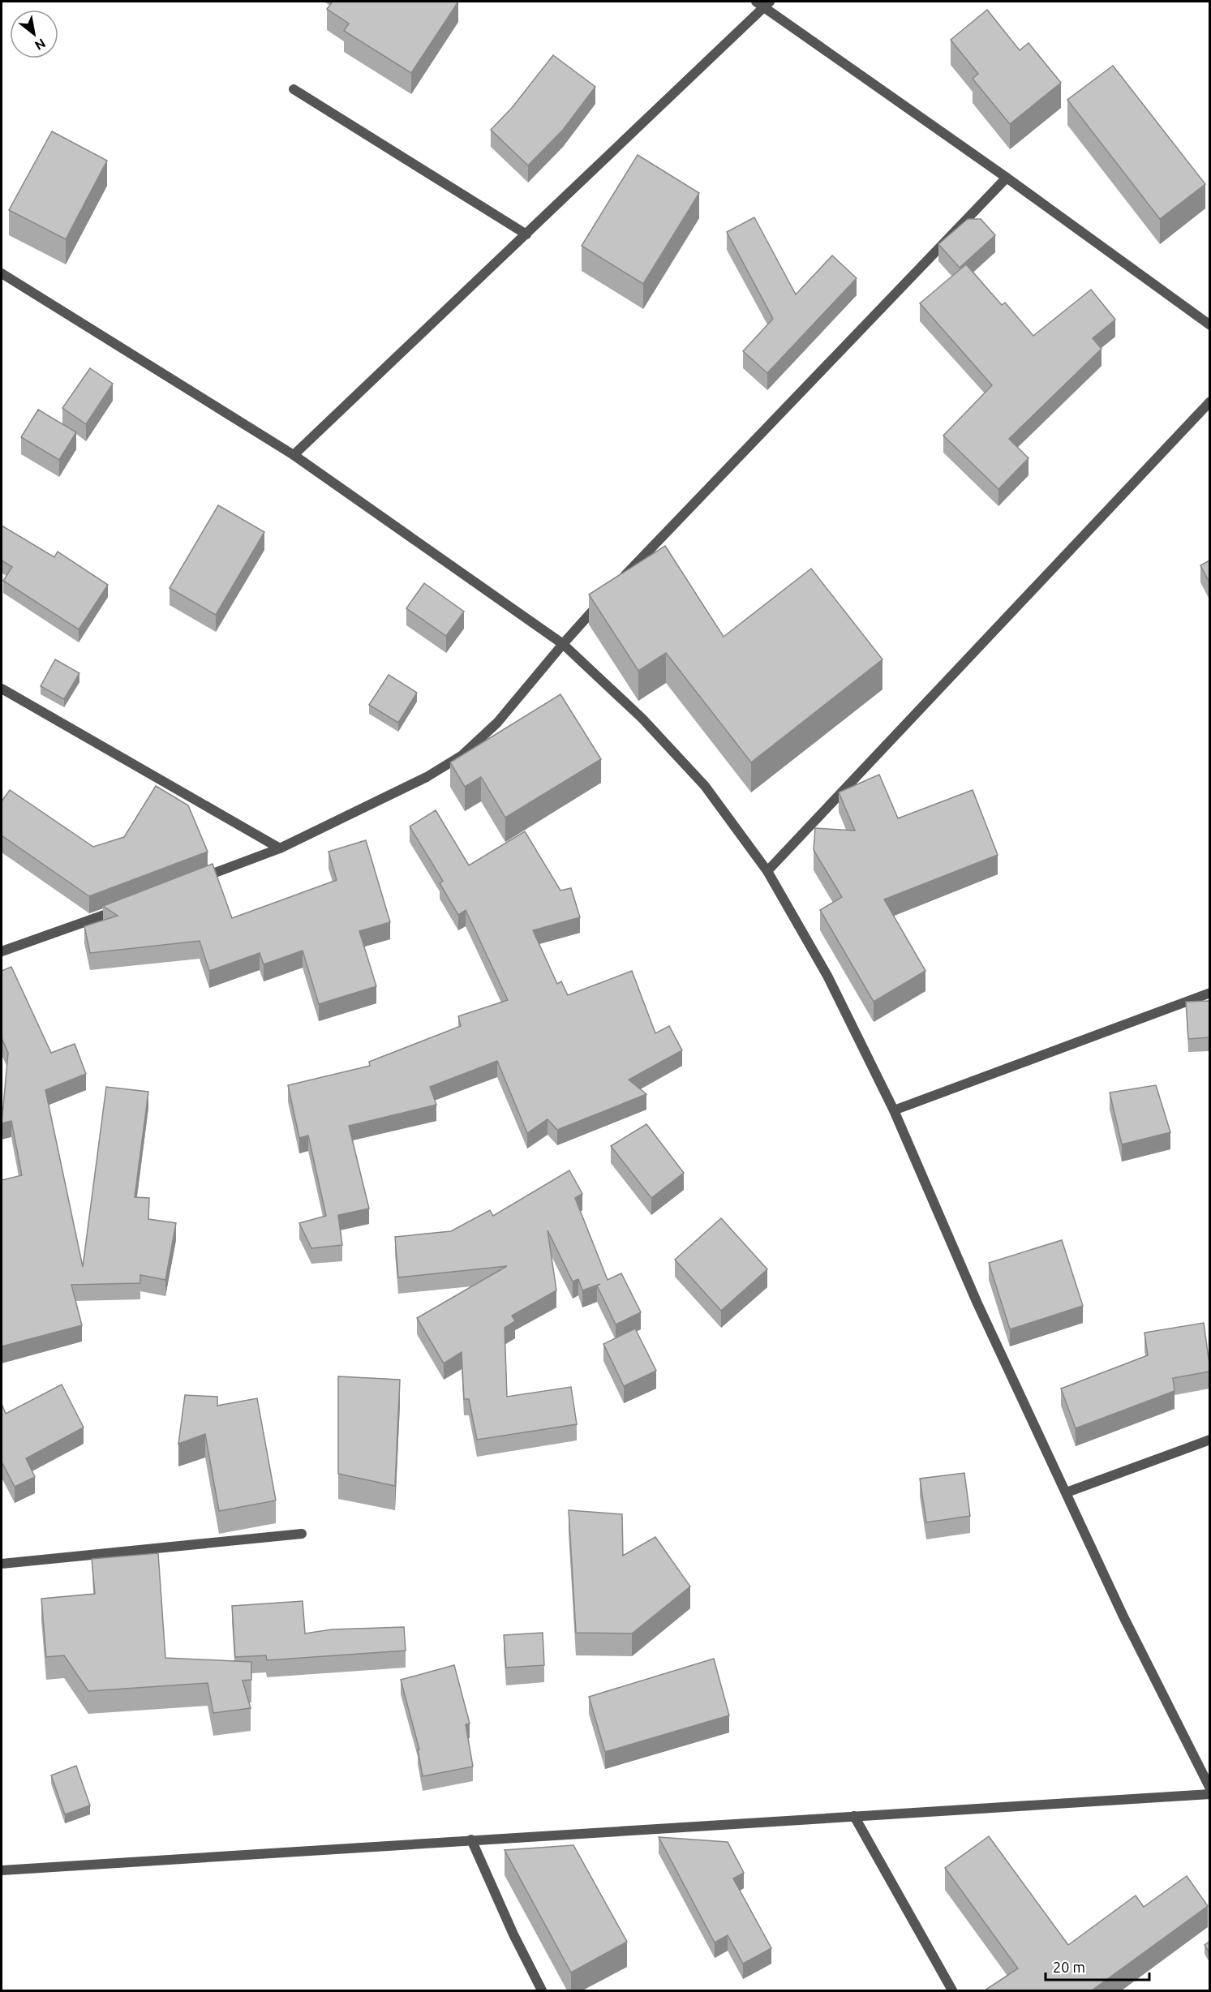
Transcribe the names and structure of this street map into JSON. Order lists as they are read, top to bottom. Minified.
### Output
{"scale_bar":"20 m","north":"bottom right"}
